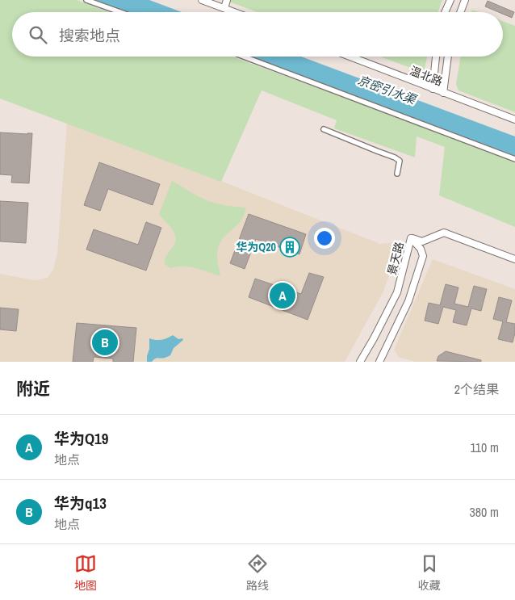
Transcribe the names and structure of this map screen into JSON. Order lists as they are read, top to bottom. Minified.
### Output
{"streets":{"street":["温北路","景天路"]},"water":["京密引水渠"],"places":{"building":["华为Q20"]},"page":{"search":"搜索地点","pins":["A","B"],"heading":["附近","2个结果"],"list":[{"mark":"A","name":"华为Q19","note":"地点","value":"110 m"},{"mark":"B","name":"华为q13","note":"地点","value":"380 m"}],"nav":["地图","路线","收藏"]}}
